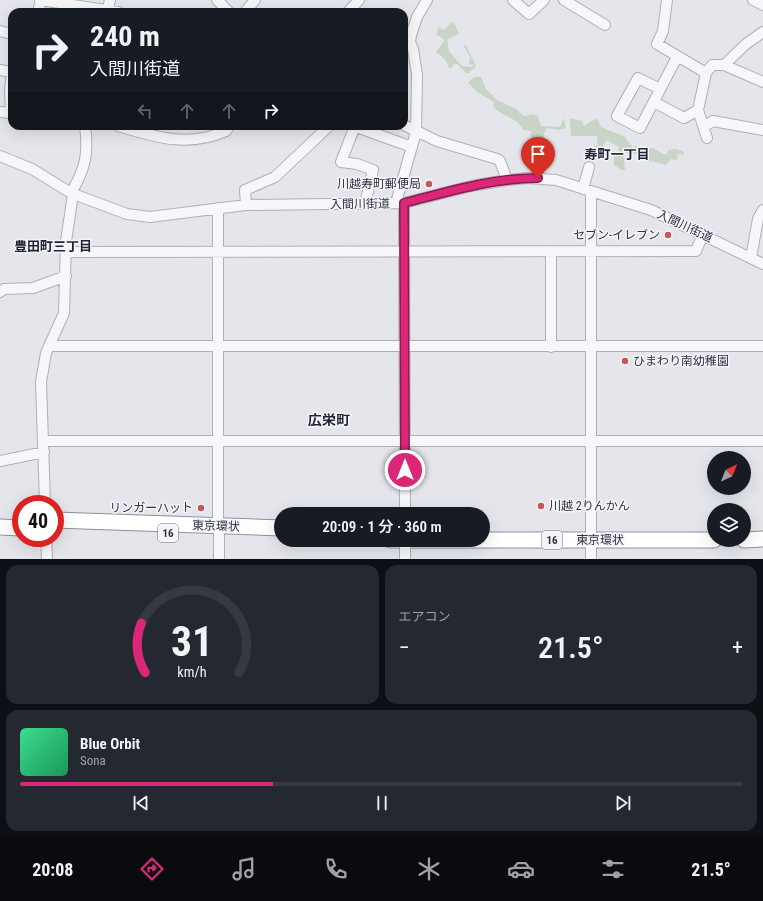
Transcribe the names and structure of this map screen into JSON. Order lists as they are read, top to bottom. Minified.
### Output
{"streets":{"highway":["東京環状","16"],"street":["入間川街道"]},"districts":["寿町一丁目","豊田町三丁目","広栄町"],"places":["川越寿町郵便局","セブン-イレブン","ひまわり南幼稚園","川越 2りんかん","リンガーハット"],"north":"top right","page":{"turn":["240 m","入間川街道"],"limit":"40","trip":"20:09 · 1 分 · 360 m","tile":"エアコン","heat":["−","21.5°","+"],"song":["Blue Orbit","Sona"],"tabs":["20:08","21.5°"],"gauge":["31","km/h"]}}
